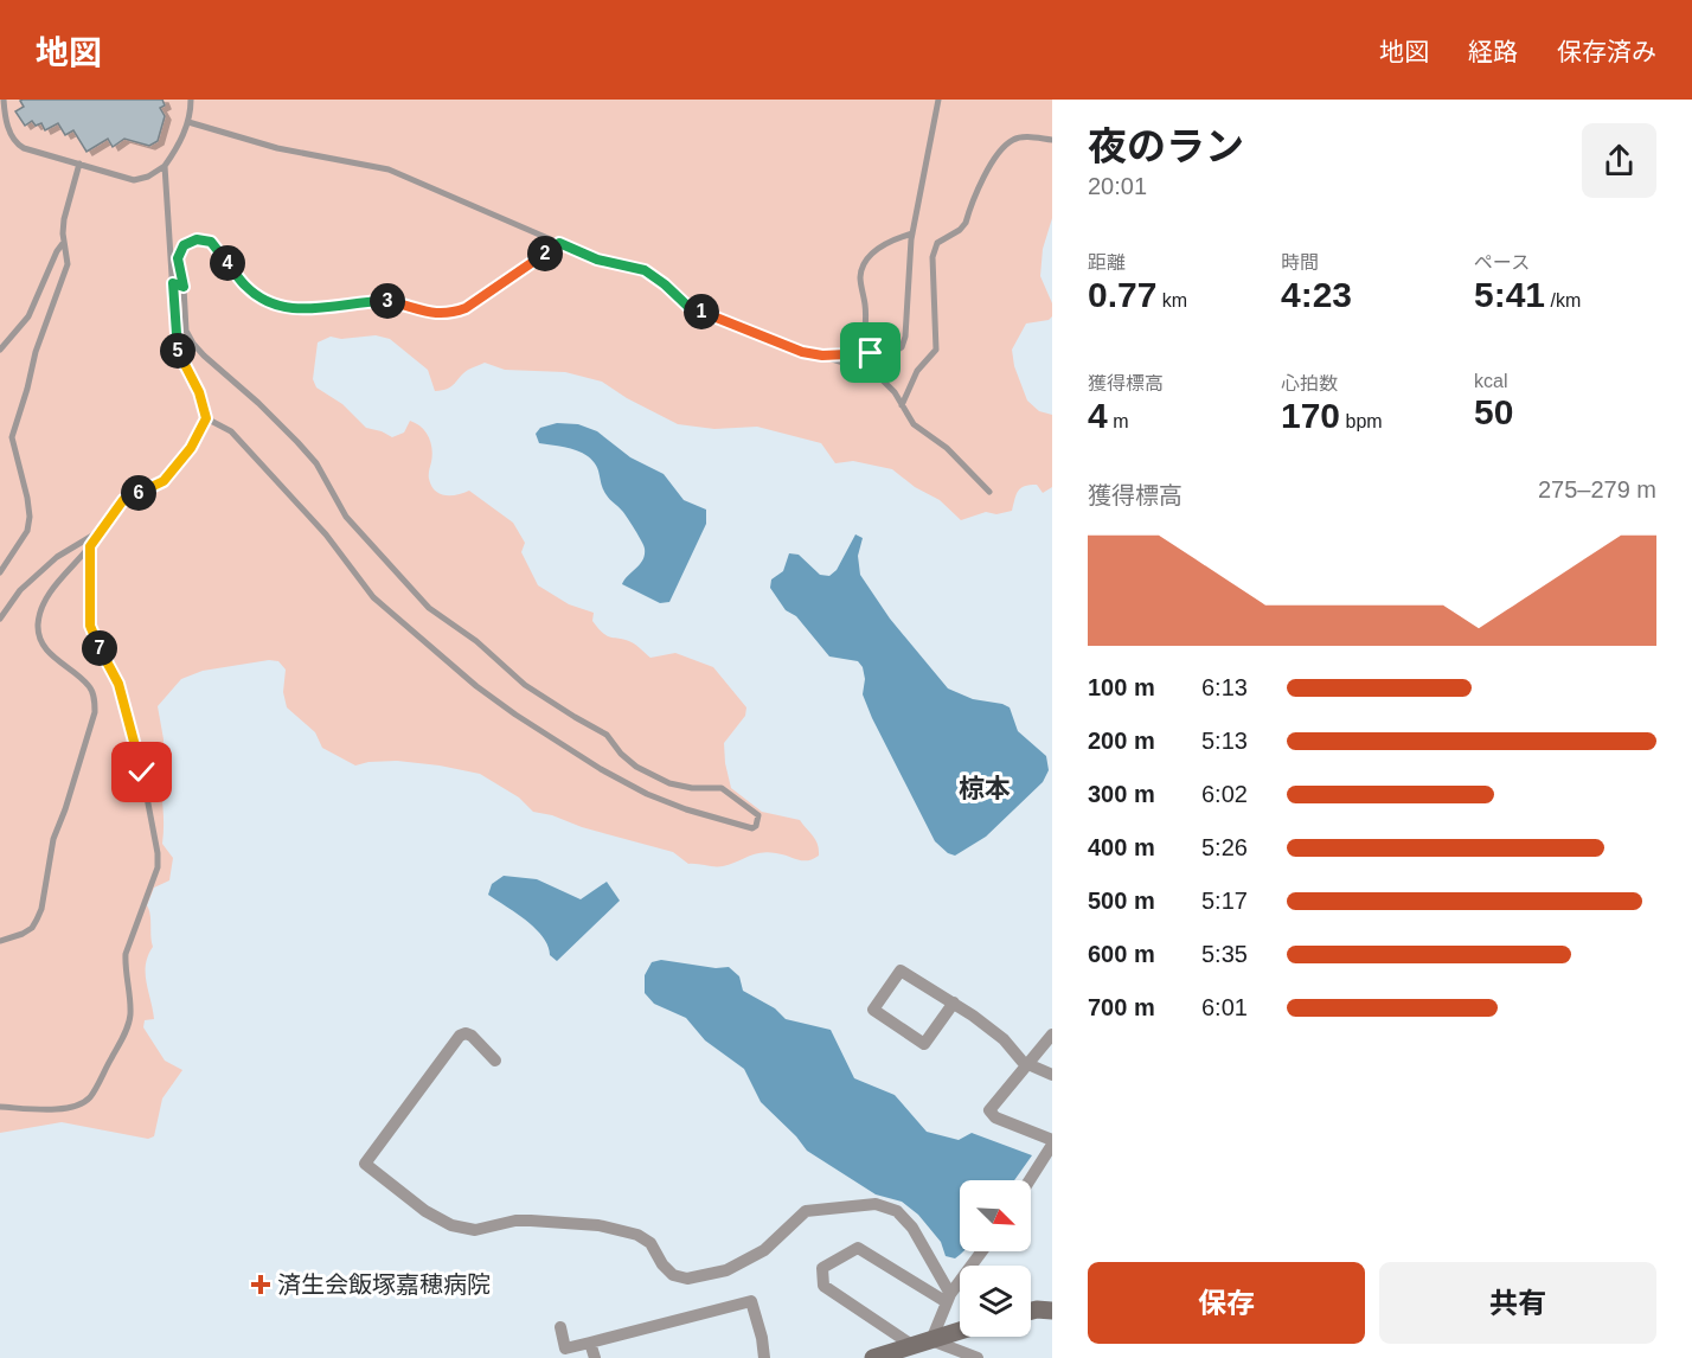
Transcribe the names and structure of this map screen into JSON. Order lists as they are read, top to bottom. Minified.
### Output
{"districts":["椋本"],"places":{"health":["済生会飯塚嘉穂病院"]},"north":"bottom right","page":{"header":"地図","nav":["地図","経路","保存済み"],"heading":["夜のラン","20:01"],"stats":[["距離","0.77 km"],["時間","4:23"],["ペース","5:41 /km"],["獲得標高","4 m"],["心拍数","170 bpm"],["kcal","50"]],"pins":["2","4","3","1","5","6","7"],"chart":["獲得標高","275–279 m"],"list":[{"name":"100 m","note":"6:13"},{"name":"200 m","note":"5:13"},{"name":"300 m","note":"6:02"},{"name":"400 m","note":"5:26"},{"name":"500 m","note":"5:17"},{"name":"600 m","note":"5:35"},{"name":"700 m","note":"6:01"}],"buttons":["保存","共有"]}}
